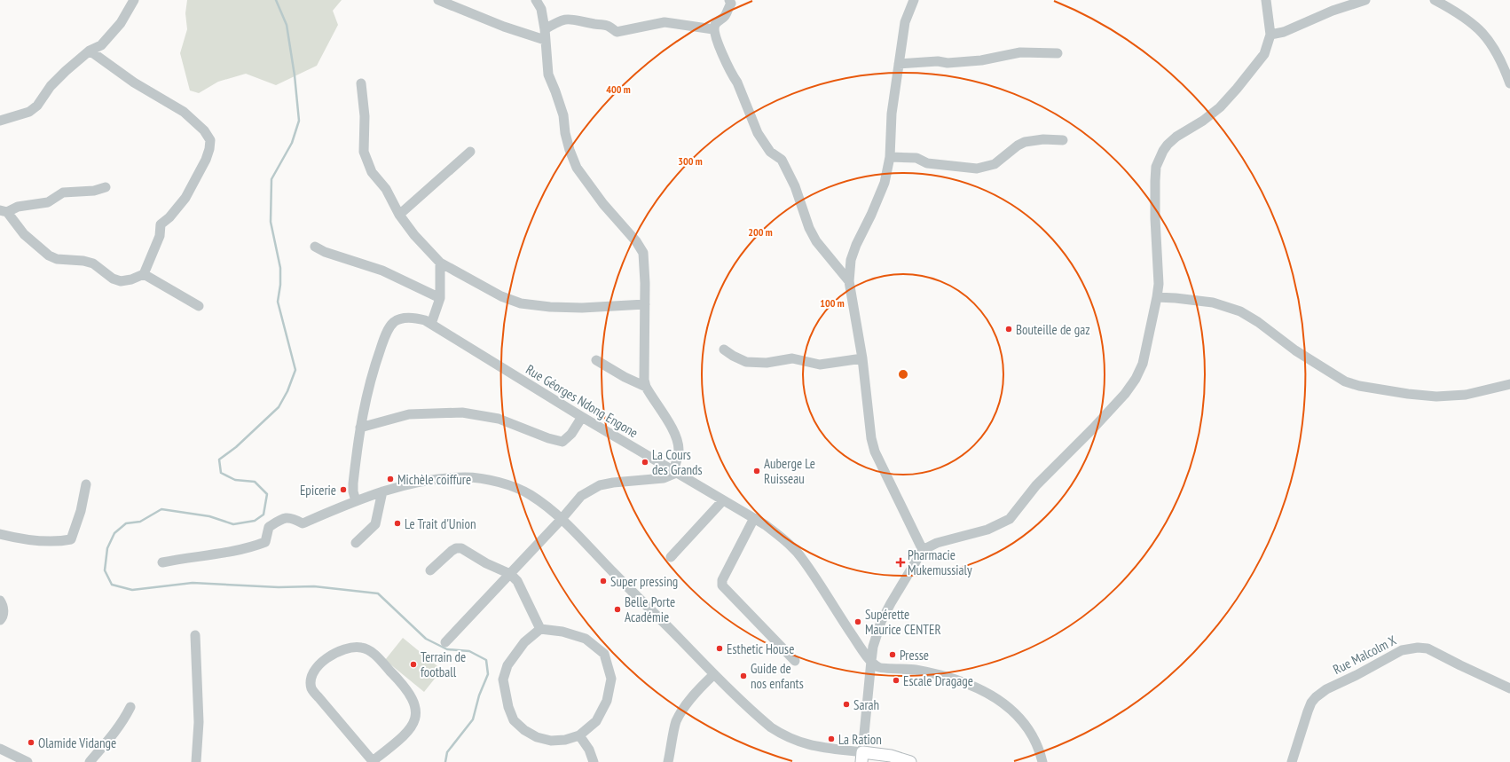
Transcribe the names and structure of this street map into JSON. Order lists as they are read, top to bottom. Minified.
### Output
{"streets":{"street":["Rue Géorges Ndong Engone","Rue Malcolm X"]},"places":{"other":["Bouteille de gaz","La Cours des Grands","Auberge Le Ruisseau","Michèle coiffure","Epicerie","Le Trait d'Union","Super pressing","Belle Porte Académie","Supérette Maurice CENTER","Esthetic House","Presse","Terrain de football","Guide de nos enfants","Escale Dragage","Sarah","La Ration","Olamide Vidange"],"health":["Pharmacie Mukemussialy"]},"rings":["400 m","300 m","200 m","100 m"]}
